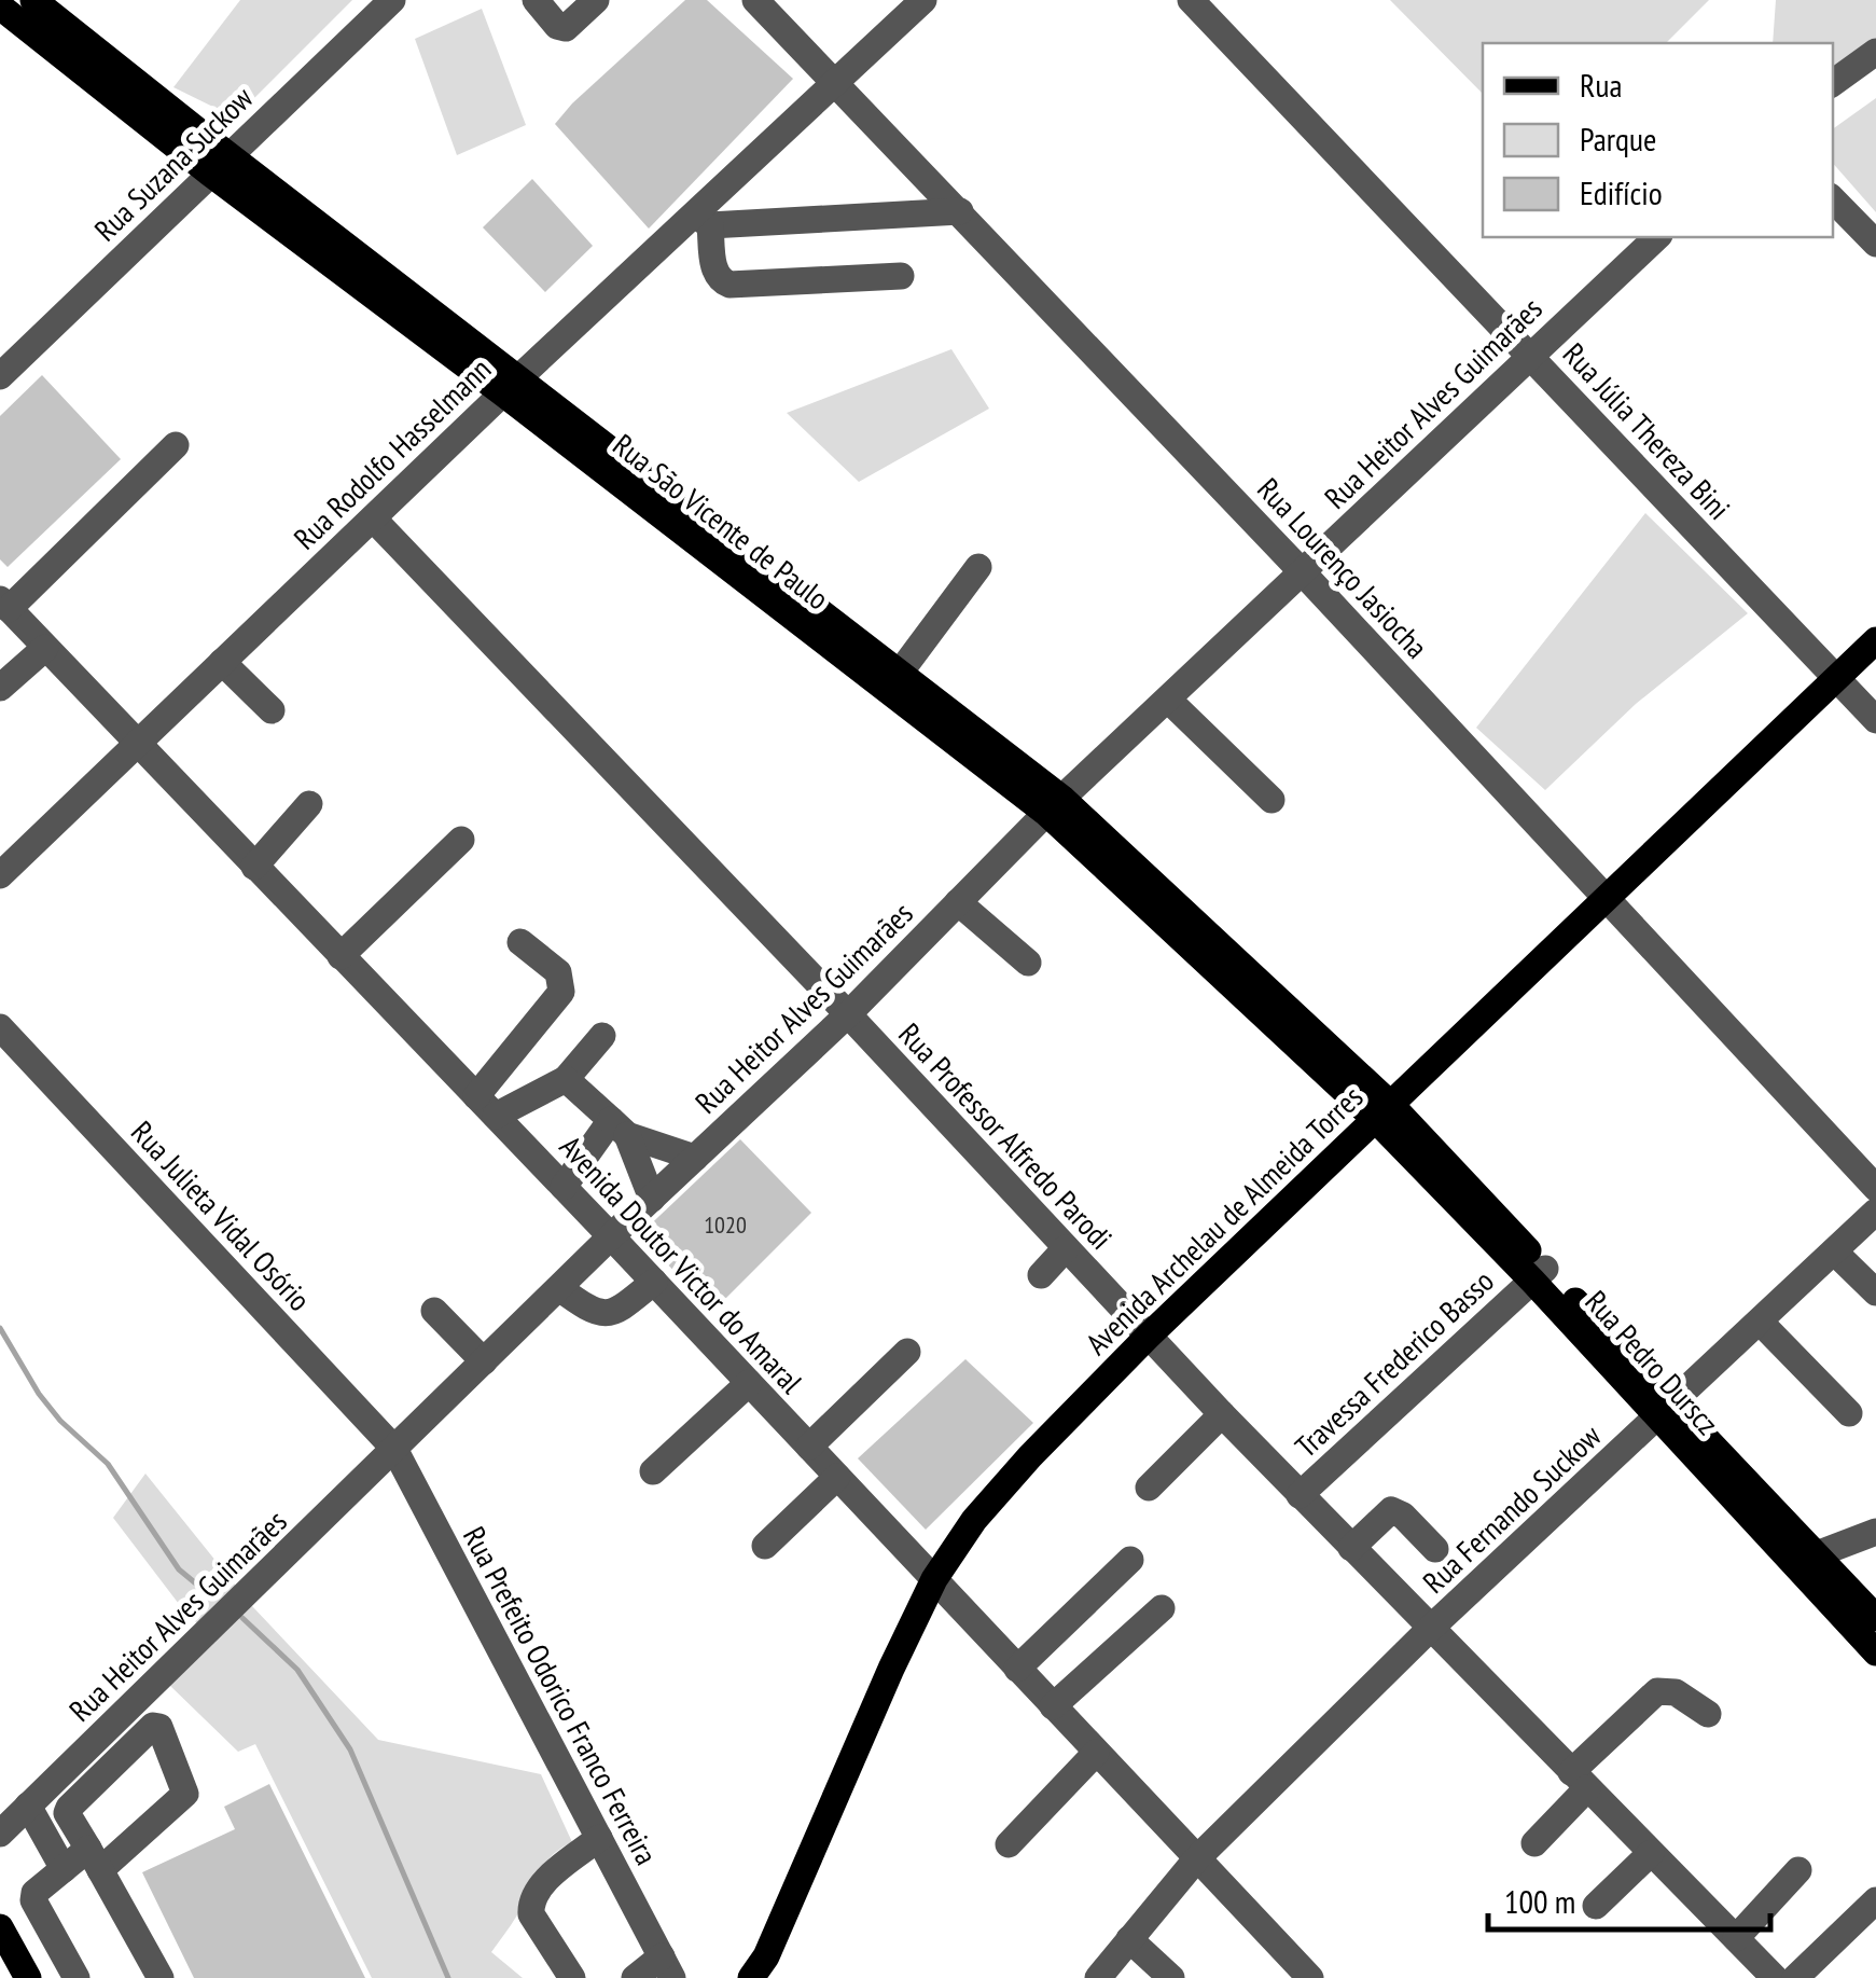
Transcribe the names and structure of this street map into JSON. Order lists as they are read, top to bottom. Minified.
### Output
{"streets":{"main road":["Rua São Vicente de Paulo","Avenida Archelau de Almeida Torres","Rua Pedro Durscz"],"street":["Rua Suzana Suckow","Rua Heitor Alves Guimarães","Rua Júlia Thereza Bini","Rua Rodolfo Hasselmann","Rua Lourenço Jasiocha","Rua Professor Alfredo Parodi","Rua Julieta Vidal Osório","Avenida Doutor Victor do Amaral","Travessa Frederico Basso","Rua Fernando Suckow","Rua Prefeito Odorico Franco Ferreira"]},"crossings":[["Rua Suzana Suckow","Rua São Vicente de Paulo"],["Rua Heitor Alves Guimarães","Rua Júlia Thereza Bini"],["Rua Heitor Alves Guimarães","Rua São Vicente de Paulo"],["Rua Heitor Alves Guimarães","Rua Lourenço Jasiocha"],["Rua Heitor Alves Guimarães","Rua Professor Alfredo Parodi"],["Rua Heitor Alves Guimarães","Rua Julieta Vidal Osório"],["Rua Heitor Alves Guimarães","Avenida Doutor Victor do Amaral"],["Rua Heitor Alves Guimarães","Rua Prefeito Odorico Franco Ferreira"],["Rua Júlia Thereza Bini","Avenida Archelau de Almeida Torres"],["Rua Rodolfo Hasselmann","Rua São Vicente de Paulo"],["Rua Rodolfo Hasselmann","Rua Lourenço Jasiocha"],["Rua Rodolfo Hasselmann","Rua Professor Alfredo Parodi"],["Rua Rodolfo Hasselmann","Avenida Doutor Victor do Amaral"],["Rua São Vicente de Paulo","Avenida Archelau de Almeida Torres"],["Rua São Vicente de Paulo","Rua Pedro Durscz"],["Rua Lourenço Jasiocha","Avenida Archelau de Almeida Torres"],["Rua Professor Alfredo Parodi","Avenida Archelau de Almeida Torres"],["Rua Professor Alfredo Parodi","Travessa Frederico Basso"],["Rua Professor Alfredo Parodi","Rua Fernando Suckow"],["Rua Julieta Vidal Osório","Rua Prefeito Odorico Franco Ferreira"],["Avenida Archelau de Almeida Torres","Avenida Doutor Victor do Amaral"],["Avenida Archelau de Almeida Torres","Rua Pedro Durscz"],["Avenida Doutor Victor do Amaral","Rua Fernando Suckow"],["Rua Pedro Durscz","Travessa Frederico Basso"],["Rua Pedro Durscz","Rua Fernando Suckow"]],"house_numbers":["1020"],"legend":["Rua","Parque","Edifício"],"scale_bar":"100 m"}
